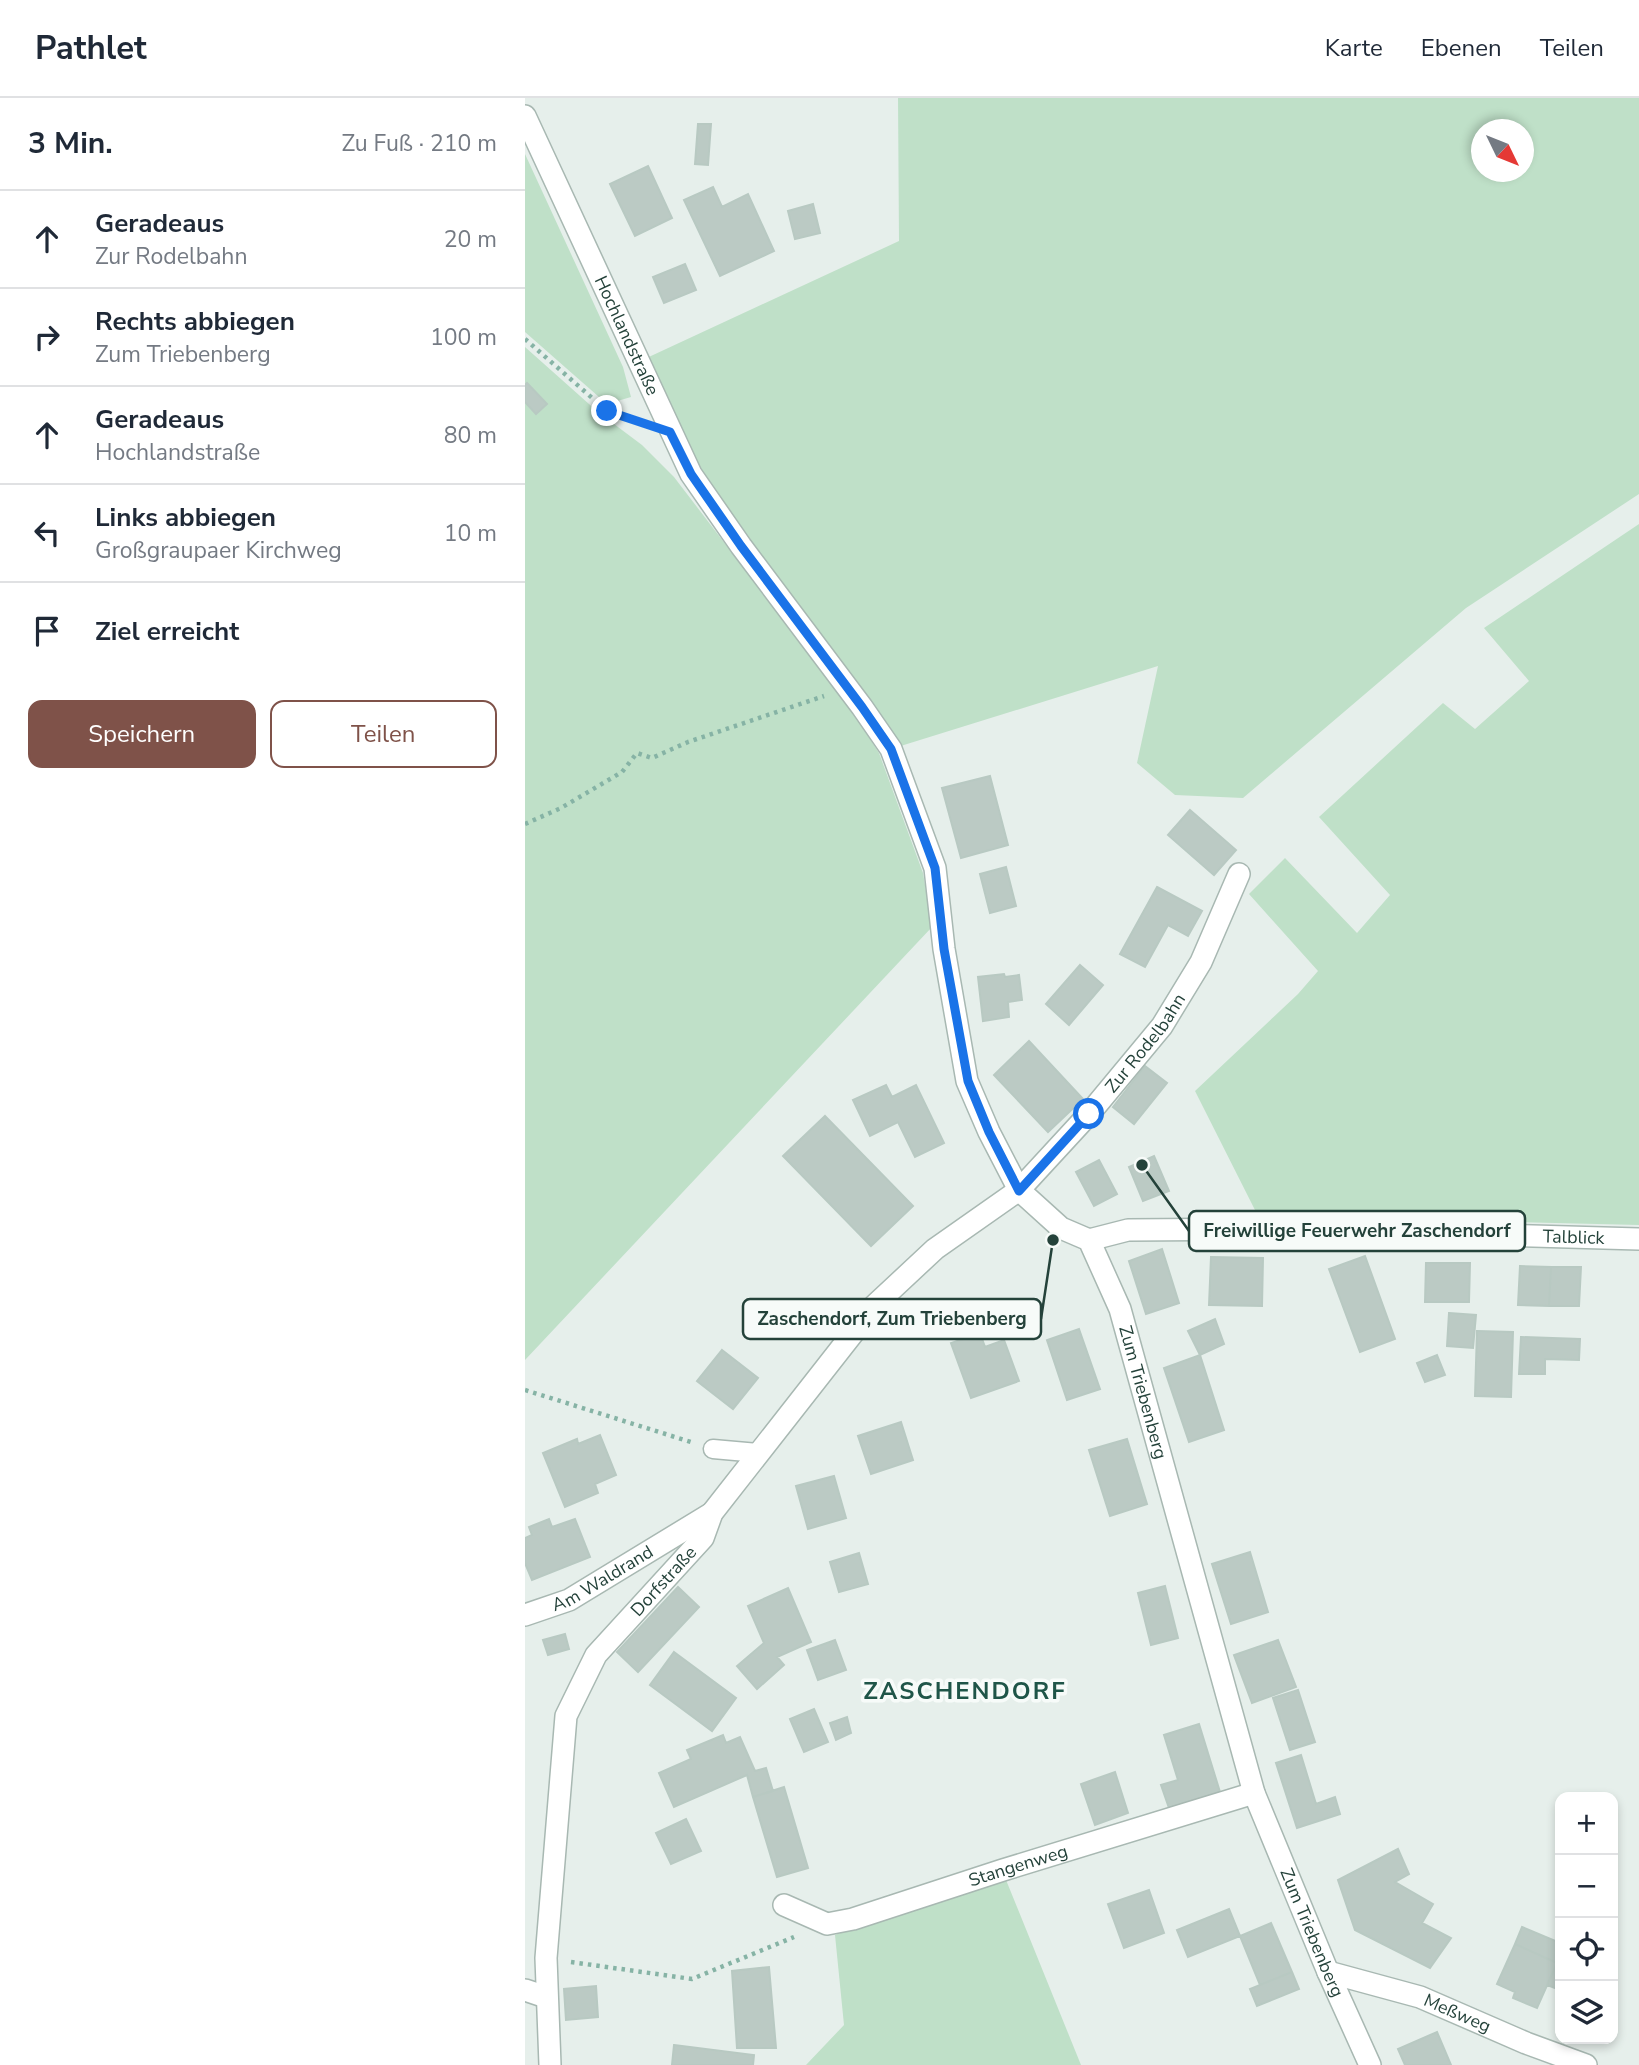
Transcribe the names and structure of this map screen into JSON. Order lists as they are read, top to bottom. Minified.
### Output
{"streets":{"street":["Hochlandstraße","Zur Rodelbahn","Talblick","Zum Triebenberg","Am Waldrand","Dorfstraße","Stangenweg","Meßweg"]},"crossings":[["Hochlandstraße","Zur Rodelbahn"],["Hochlandstraße","Dorfstraße"],["Zur Rodelbahn","Dorfstraße"],["Talblick","Zum Triebenberg"],["Zum Triebenberg","Stangenweg"],["Zum Triebenberg","Meßweg"],["Am Waldrand","Dorfstraße"]],"districts":["ZASCHENDORF"],"places":["Freiwillige Feuerwehr Zaschendorf","Zaschendorf, Zum Triebenberg"],"north":"bottom right","page":{"header":"Pathlet","nav":["Karte","Ebenen","Teilen"],"heading":["3 Min.","Zu Fuß · 210 m"],"list":[["Geradeaus","Zur Rodelbahn","20 m"],["Rechts abbiegen","Zum Triebenberg","100 m"],["Geradeaus","Hochlandstraße","80 m"],["Links abbiegen","Großgraupaer Kirchweg","10 m"],"Ziel erreicht"],"buttons":["Speichern","Teilen"],"map_buttons":["+","−"]}}
